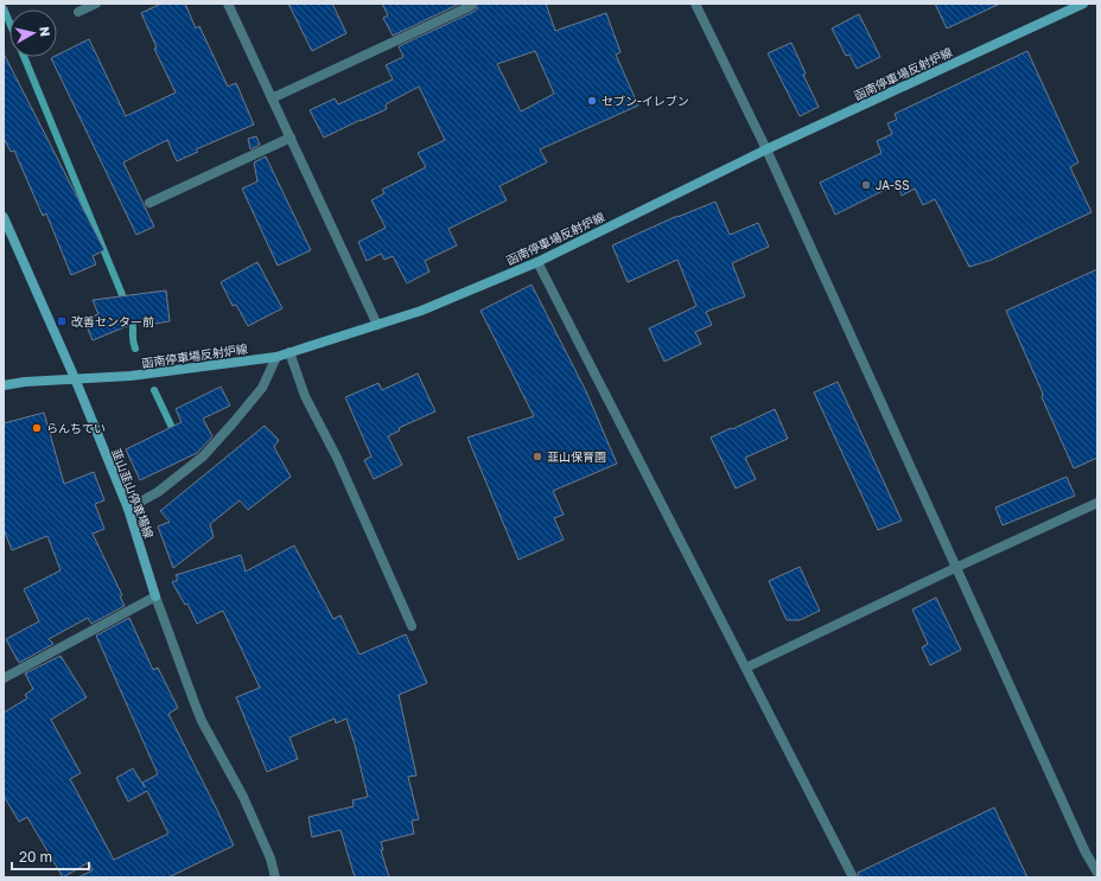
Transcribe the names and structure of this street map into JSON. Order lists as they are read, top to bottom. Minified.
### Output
{"streets":{"main road":["函南停車場反射炉線","韮山韮山停車場線"]},"crossings":[["函南停車場反射炉線","韮山韮山停車場線"]],"places":{"other":["セブン-イレブン","JA-SS","らんちてい","韮山保育園"],"transit":["改善センター前"]},"scale_bar":"20 m","north":"right"}
